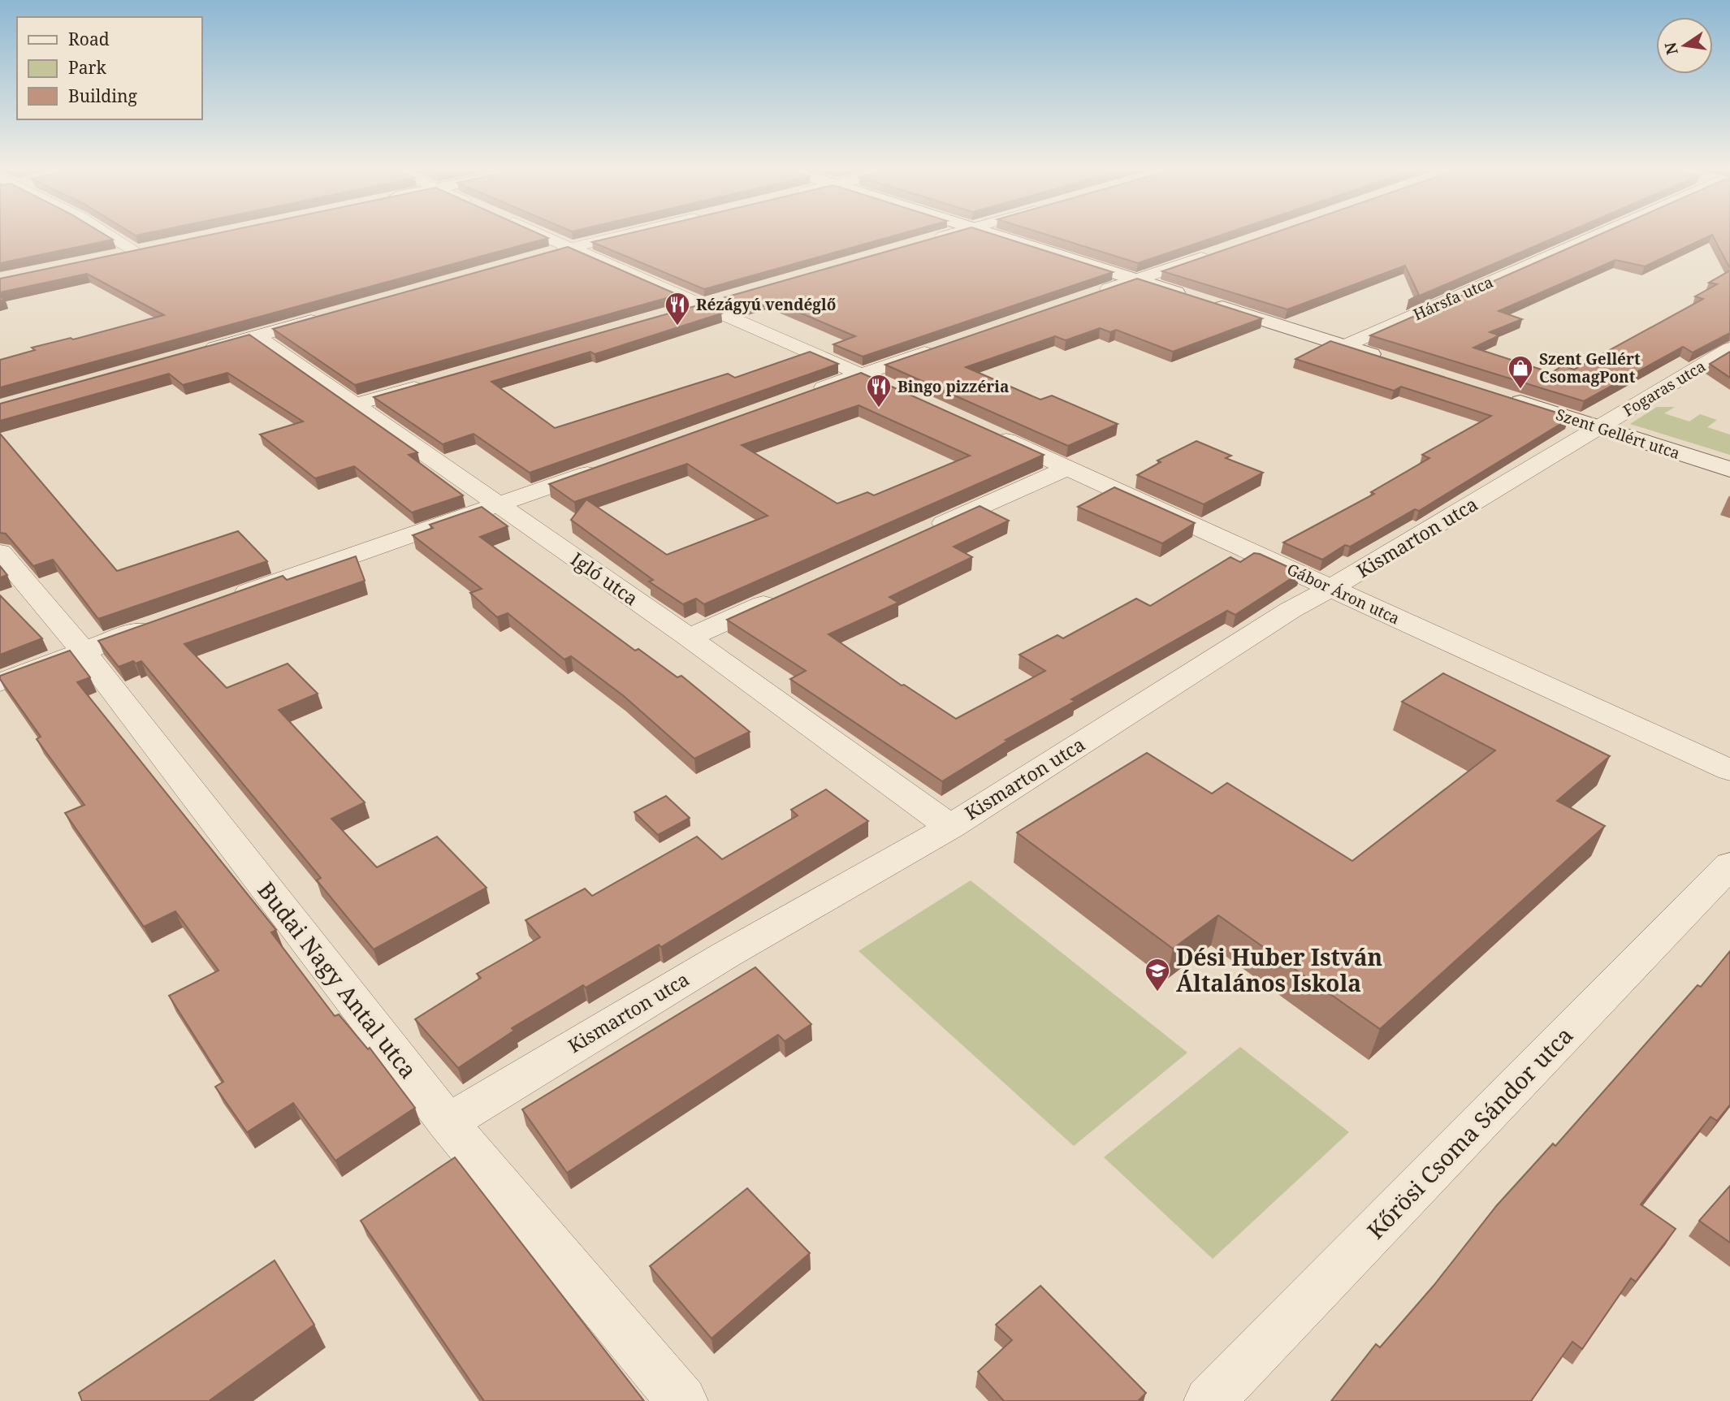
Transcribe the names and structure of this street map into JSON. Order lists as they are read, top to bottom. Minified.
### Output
{"streets":{"street":["Hársfa utca","Fogaras utca","Szent Gellért utca","Kismarton utca","Igló utca","Gábor Áron utca","Budai Nagy Antal utca","Kőrösi Csoma Sándor utca"]},"crossings":[["Fogaras utca","Szent Gellért utca"],["Fogaras utca","Kismarton utca"],["Szent Gellért utca","Kismarton utca"],["Kismarton utca","Igló utca"],["Kismarton utca","Gábor Áron utca"],["Kismarton utca","Budai Nagy Antal utca"]],"places":{"restaurant":["Rézágyú vendéglő","Bingo pizzéria"],"shop":["Szent Gellért CsomagPont"],"school or university":["Dési Huber István Általános Iskola"]},"legend":["Road","Park","Building"],"north":"left"}
